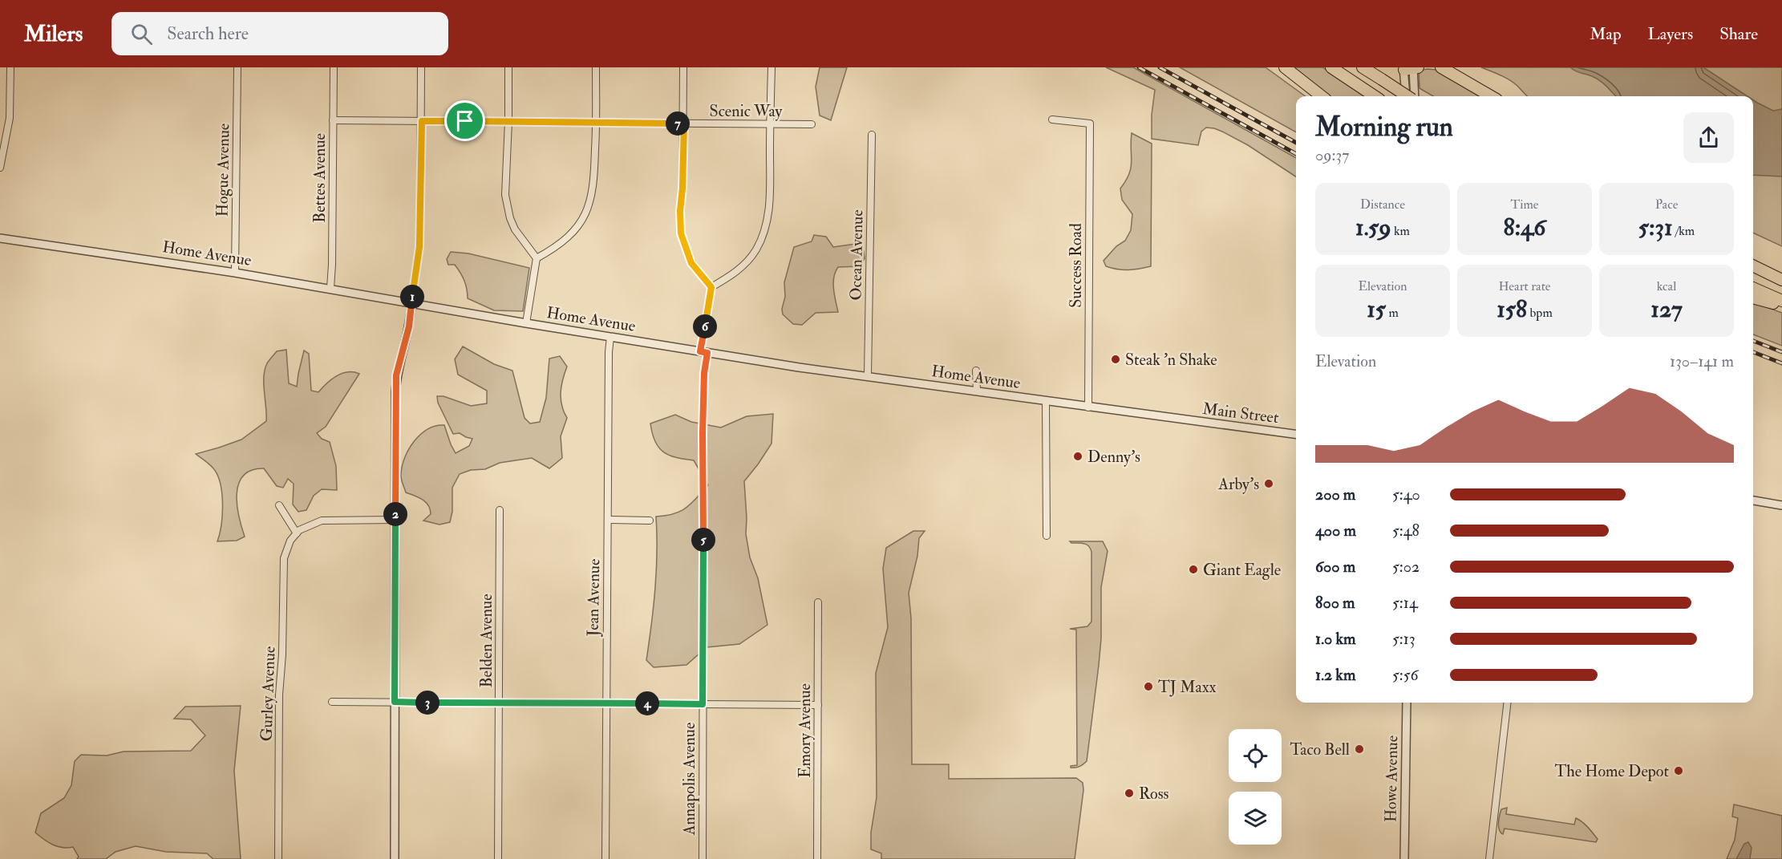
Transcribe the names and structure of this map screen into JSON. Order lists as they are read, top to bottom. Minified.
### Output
{"streets":{"street":["Scenic Way","Hogue Avenue","Bettes Avenue","Home Avenue","Ocean Avenue","Success Road","Main Street","Jean Avenue","Belden Avenue","Gurley Avenue","Emory Avenue","Annapolis Avenue","Howe Avenue"]},"crossings":[["Scenic Way","Bettes Avenue"],["Hogue Avenue","Home Avenue"],["Bettes Avenue","Home Avenue"],["Home Avenue","Ocean Avenue"],["Home Avenue","Success Road"],["Home Avenue","Main Street"],["Home Avenue","Jean Avenue"],["Home Avenue","Annapolis Avenue"]],"places":["Steak 'n Shake","Denny's","Arby's","Giant Eagle","TJ Maxx","Taco Bell","The Home Depot","Ross"],"page":{"header":"Milers","search":"Search here","nav":["Map","Layers","Share"],"heading":["Morning run","09:37"],"pins":["7","1","6","2","5","3","4"],"stats":[["Distance","1.59 km"],["Time","8:46"],["Pace","5:31 /km"],["Elevation","15 m"],["Heart rate","158 bpm"],["kcal","127"]],"chart":["Elevation","130–141 m"],"list":[{"name":"200 m","note":"5:40"},{"name":"400 m","note":"5:48"},{"name":"600 m","note":"5:02"},{"name":"800 m","note":"5:14"},{"name":"1.0 km","note":"5:13"},{"name":"1.2 km","note":"5:56"}]}}
